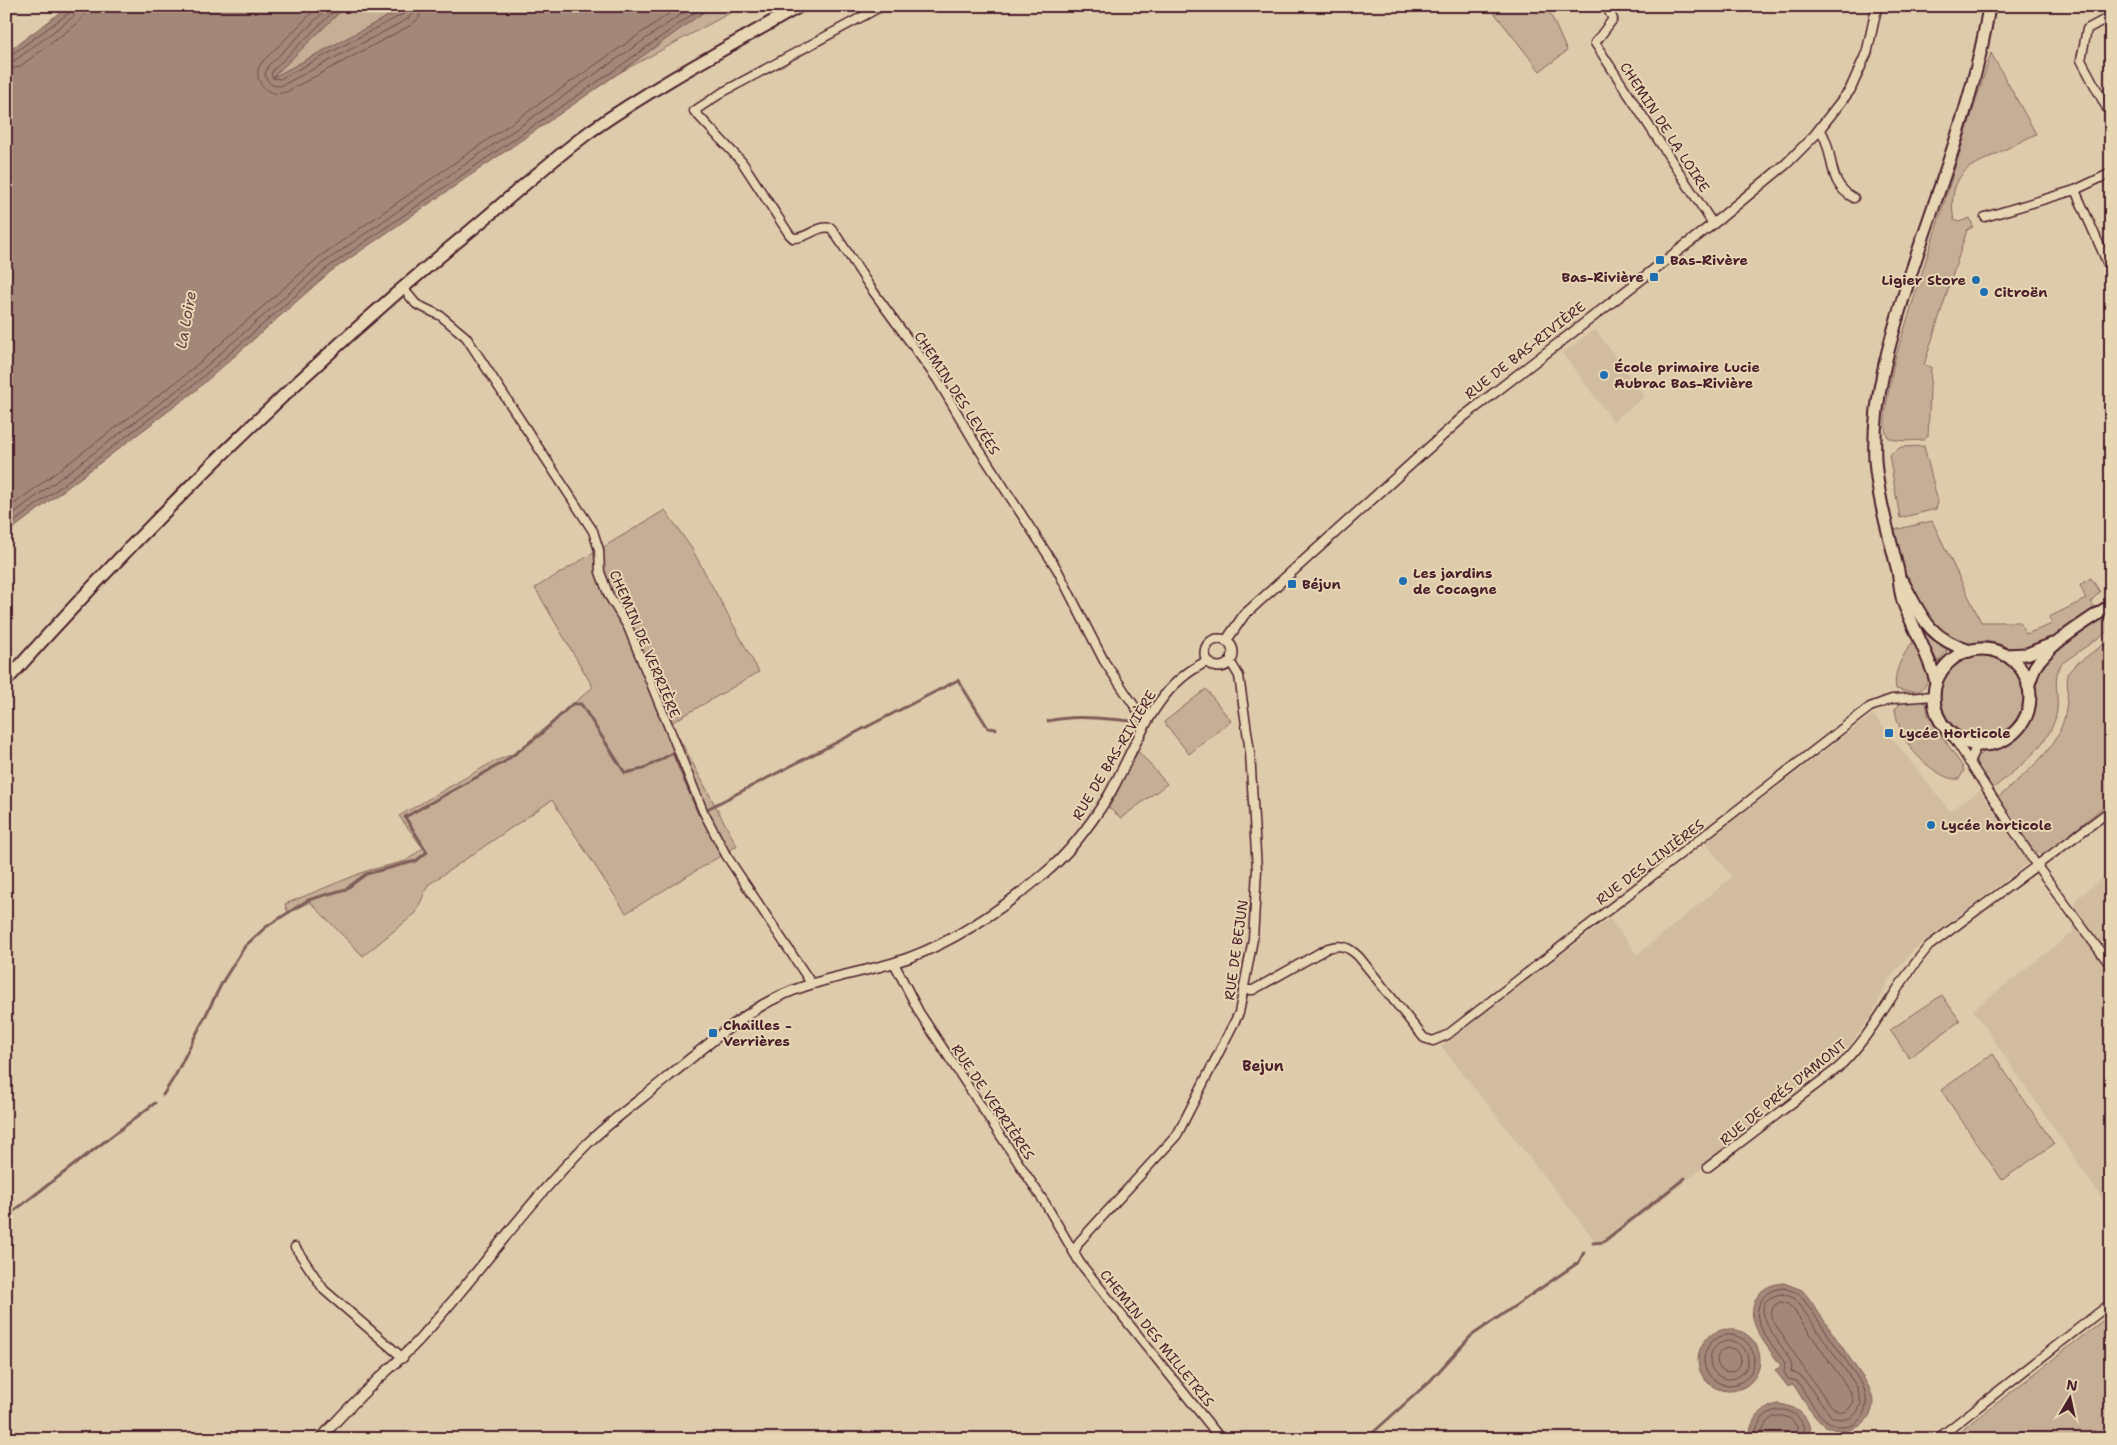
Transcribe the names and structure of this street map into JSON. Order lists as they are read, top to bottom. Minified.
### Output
{"streets":{"street":["CHEMIN DE LA LOIRE","RUE DE BAS-RIVIÈRE","CHEMIN DES LEVÉES","CHEMIN DE VERRIÈRE","RUE DES LINIÈRES","RUE DE BEJUN","RUE DE PRÉS D'AMONT","RUE DE VERRIÈRES","CHEMIN DES MILLETRIS"]},"crossings":[["CHEMIN DE LA LOIRE","RUE DE BAS-RIVIÈRE"],["RUE DE BAS-RIVIÈRE","CHEMIN DES LEVÉES"],["RUE DE BAS-RIVIÈRE","CHEMIN DE VERRIÈRE"],["RUE DE BAS-RIVIÈRE","RUE DE BEJUN"],["RUE DE BAS-RIVIÈRE","RUE DE VERRIÈRES"],["RUE DES LINIÈRES","RUE DE BEJUN"],["RUE DE BEJUN","RUE DE VERRIÈRES"],["RUE DE BEJUN","CHEMIN DES MILLETRIS"],["RUE DE VERRIÈRES","CHEMIN DES MILLETRIS"]],"districts":["Bejun"],"water":["La Loire"],"places":{"transit":["Bas-Rivère","Bas-Rivière","Béjun","Lycée Horticole","Chailles - Verrières"],"other":["Ligier Store","Citroën","École primaire Lucie Aubrac Bas-Rivière","Les jardins de Cocagne","Lycée horticole"]},"north":"top"}
